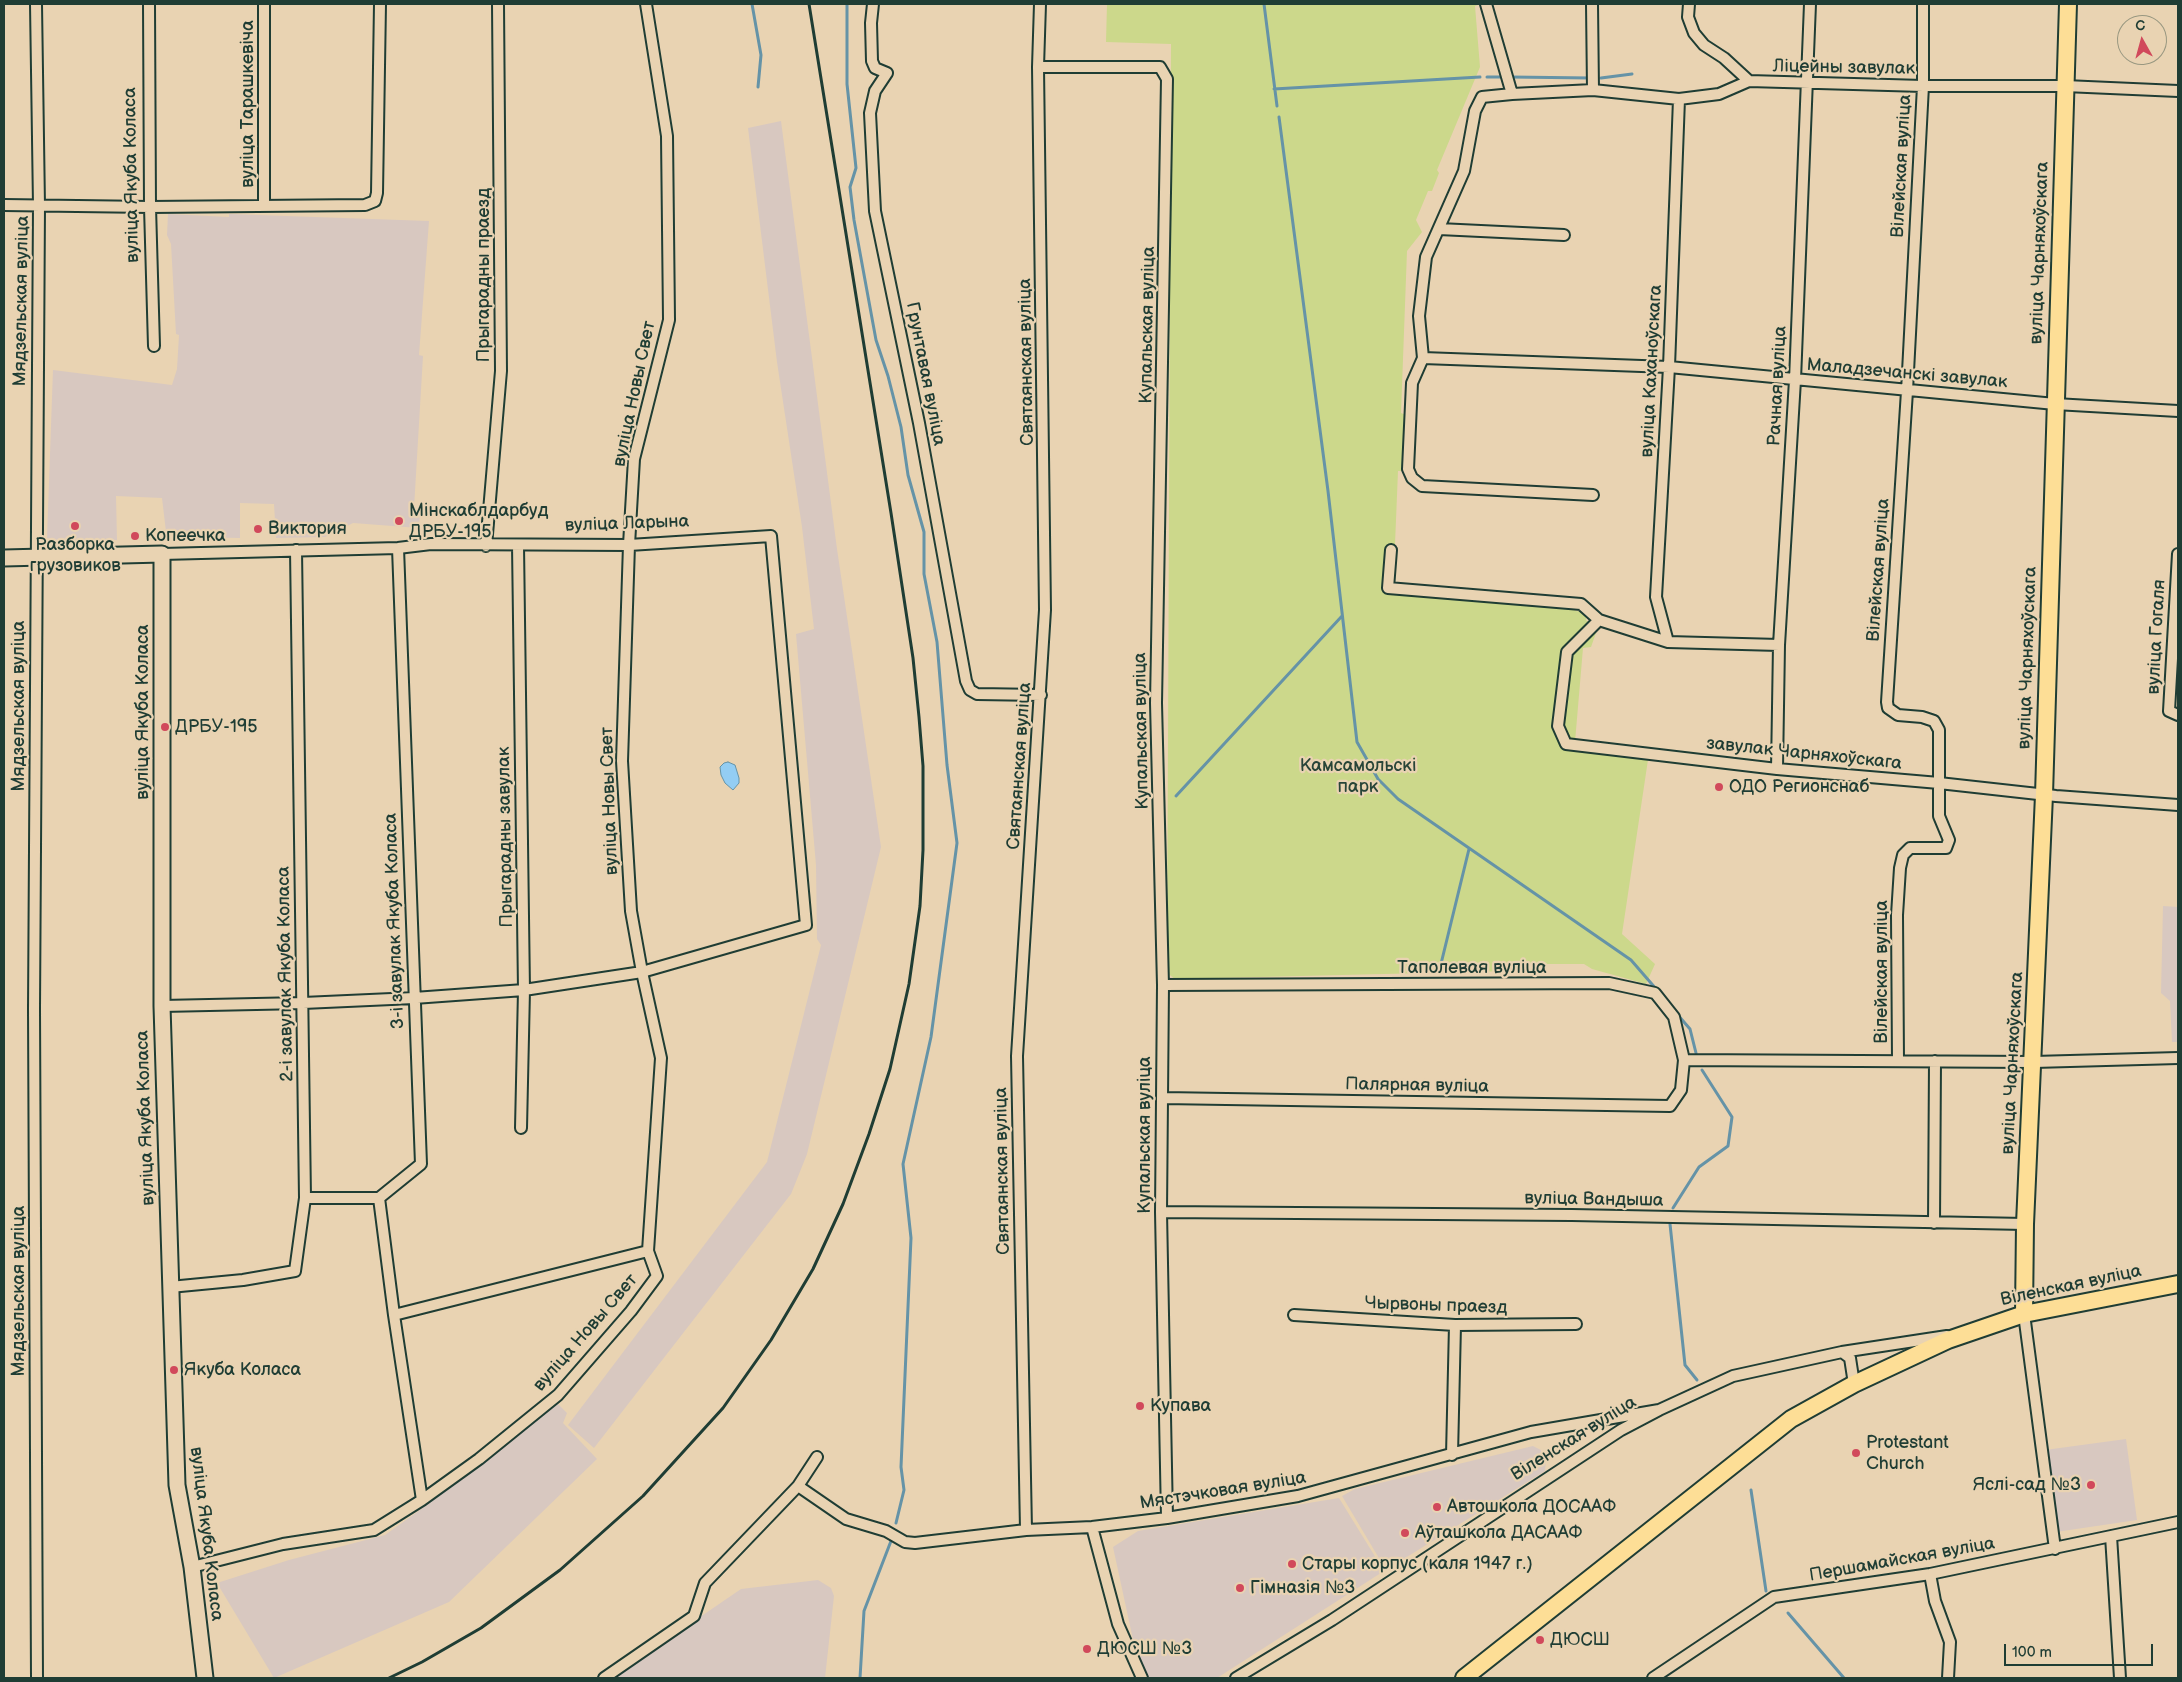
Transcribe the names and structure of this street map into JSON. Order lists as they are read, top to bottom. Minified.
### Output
{"streets":{"main road":["вуліца Чарняхоўскага","Віленская вуліца"],"street":["Ліцейны завулак","вуліца Тарашкевіча","Вілейская вуліца","вуліца Якуба Коласа","Прыгарадны праезд","Мядзельская вуліца","Купальская вуліца","Святаянская вуліца","вуліца Каханоўскага","Грунтавая вуліца","Маладзечанскі завулак","Рачная вуліца","вуліца Новы Свет","вуліца Ларына","вуліца Гогаля","завулак Чарняхоўскага","Прыгарадны завулак","3-і завулак Якуба Коласа","Таполевая вуліца","2-і завулак Якуба Коласа","Палярная вуліца","вуліца Вандыша","Чырвоны праезд","Мястэчковая вуліца","Першамайская вуліца"]},"crossings":[["Ліцейны завулак","Вілейская вуліца"],["Ліцейны завулак","вуліца Чарняхоўскага"],["Ліцейны завулак","вуліца Каханоўскага"],["Ліцейны завулак","Рачная вуліца"],["Вілейская вуліца","Маладзечанскі завулак"],["Вілейская вуліца","завулак Чарняхоўскага"],["вуліца Якуба Коласа","вуліца Новы Свет"],["вуліца Якуба Коласа","вуліца Ларына"],["вуліца Якуба Коласа","2-і завулак Якуба Коласа"],["вуліца Чарняхоўскага","Маладзечанскі завулак"],["вуліца Чарняхоўскага","завулак Чарняхоўскага"],["вуліца Чарняхоўскага","вуліца Вандыша"],["вуліца Чарняхоўскага","Віленская вуліца"],["Прыгарадны праезд","вуліца Ларына"],["Мядзельская вуліца","вуліца Ларына"],["Купальская вуліца","Святаянская вуліца"],["Купальская вуліца","Таполевая вуліца"],["Купальская вуліца","Палярная вуліца"],["Купальская вуліца","вуліца Вандыша"],["Купальская вуліца","Мястэчковая вуліца"],["Святаянская вуліца","Грунтавая вуліца"],["Святаянская вуліца","Мястэчковая вуліца"],["вуліца Каханоўскага","Маладзечанскі завулак"],["Маладзечанскі завулак","Рачная вуліца"],["Рачная вуліца","завулак Чарняхоўскага"],["вуліца Новы Свет","вуліца Ларына"],["вуліца Ларына","Прыгарадны завулак"],["вуліца Ларына","3-і завулак Якуба Коласа"],["вуліца Ларына","2-і завулак Якуба Коласа"],["Таполевая вуліца","Палярная вуліца"],["Віленская вуліца","Мястэчковая вуліца"]],"parks":["Камсамольскі парк"],"places":["Мінскаблдарбуд ДРБУ-195","Разборка грузовиков","Виктория","Копеечка","ДРБУ-195","ОДО Регионснаб","Якуба Коласа","Купава","Protestant Church","Яслі-сад №3","Автошкола ДОСААФ","Аўташкола ДАСААФ","Стары корпус (каля 1947 г.)","Гімназія №3","ДЮСШ","ДЮСШ №3"],"scale_bar":"100 m","north":"top"}
